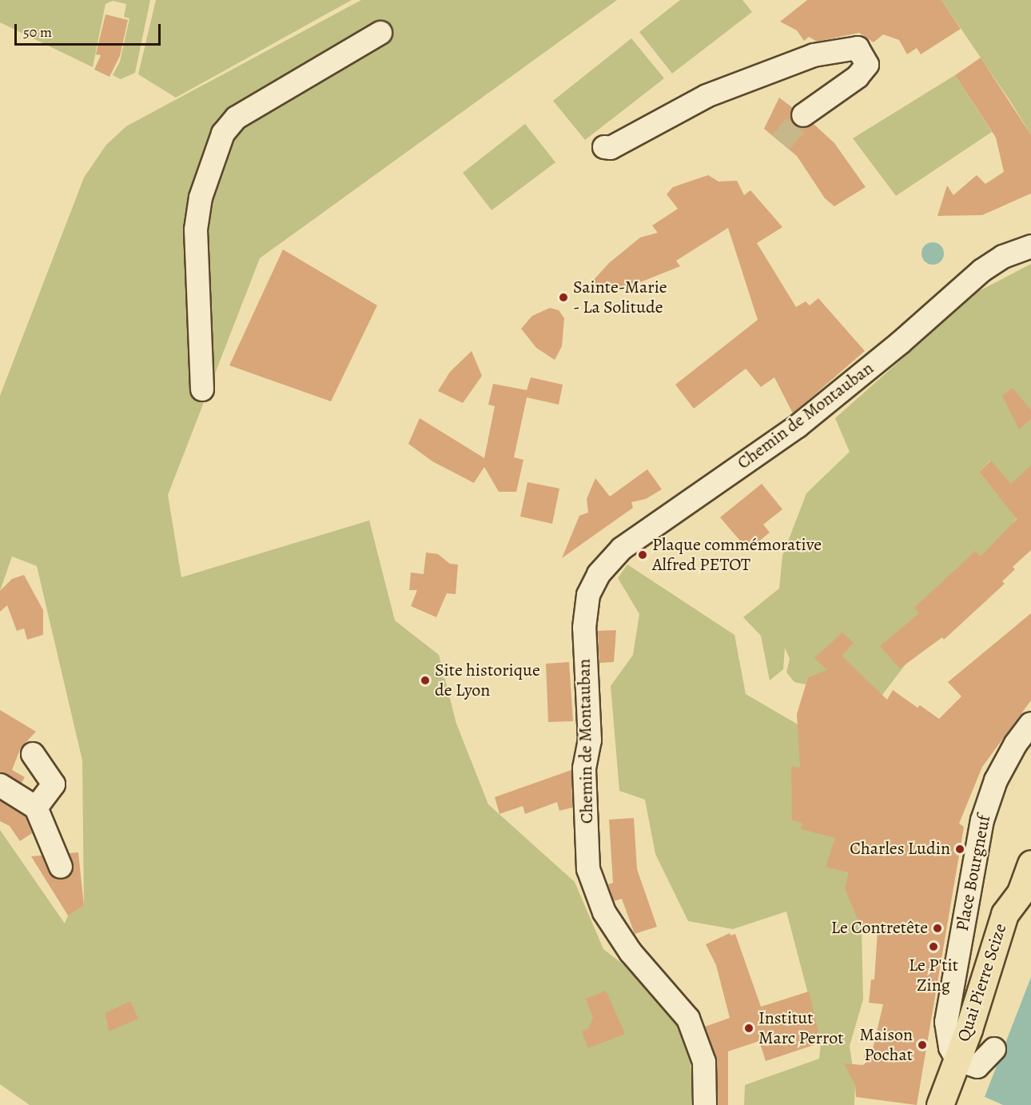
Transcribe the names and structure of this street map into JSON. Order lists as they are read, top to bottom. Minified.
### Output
{"streets":{"main road":["Quai Pierre Scize"],"street":["Chemin de Montauban","Place Bourgneuf"]},"crossings":[["Place Bourgneuf","Quai Pierre Scize"]],"places":["Sainte-Marie - La Solitude","Plaque commémorative Alfred PETOT","Site historique de Lyon","Charles Ludin","Le Contretête","Le P'tit Zing","Institut Marc Perrot","Maison Pochat"],"scale_bar":"50 m"}
